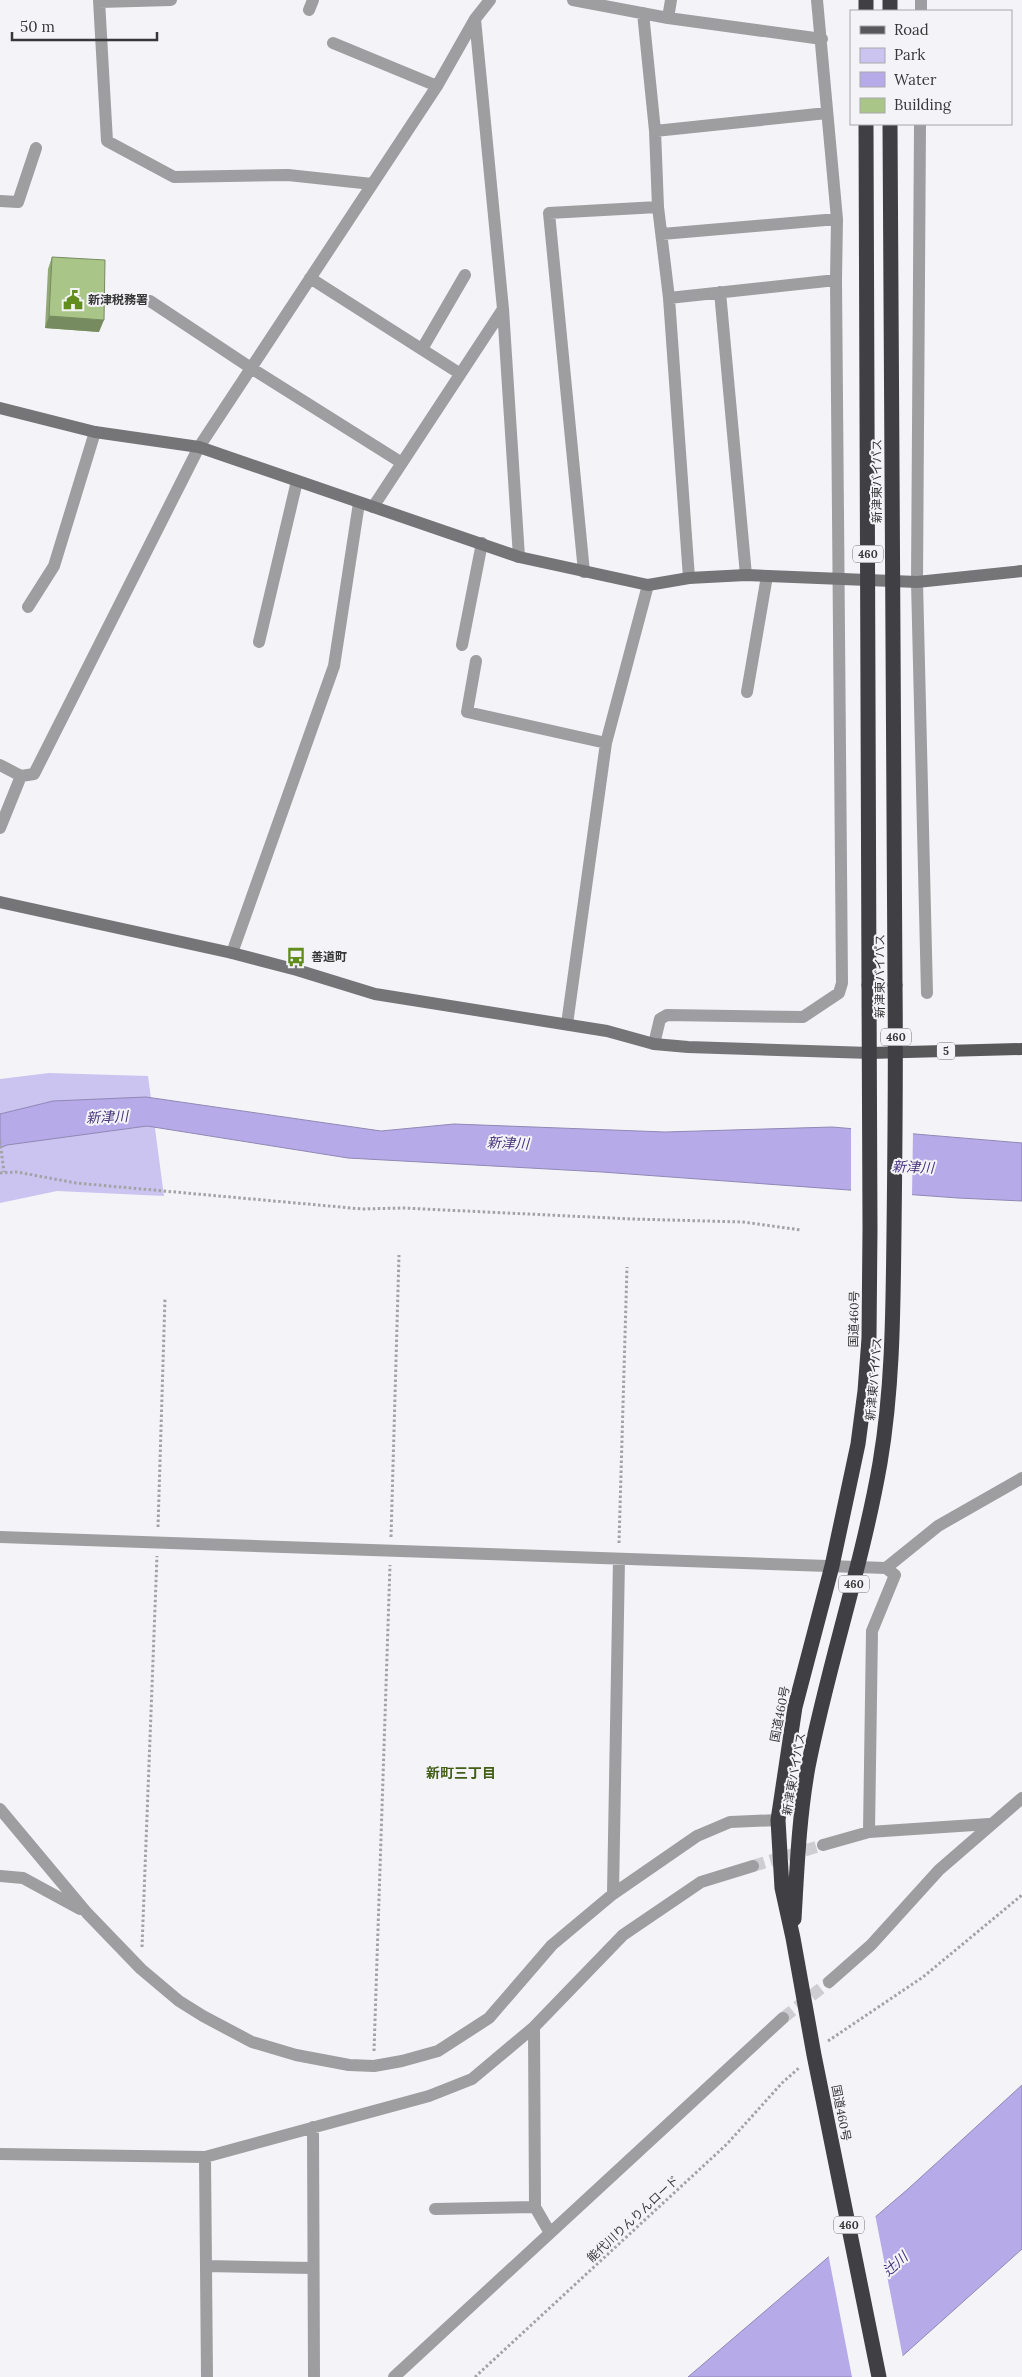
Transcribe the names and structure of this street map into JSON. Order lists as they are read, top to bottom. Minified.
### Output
{"streets":{"highway":["新津東バイパス","460","国道460号"],"main road":["5"],"path":["能代川りんりんロード"]},"crossings":[["新津東バイパス","5"],["新津東バイパス","国道460号"],["5","国道460号"]],"districts":["新町三丁目"],"water":["新津川","辻川"],"places":{"public building":["新津税務署"],"bus stop":["善道町"]},"legend":["Road","Park","Water","Building"],"scale_bar":"50 m"}
